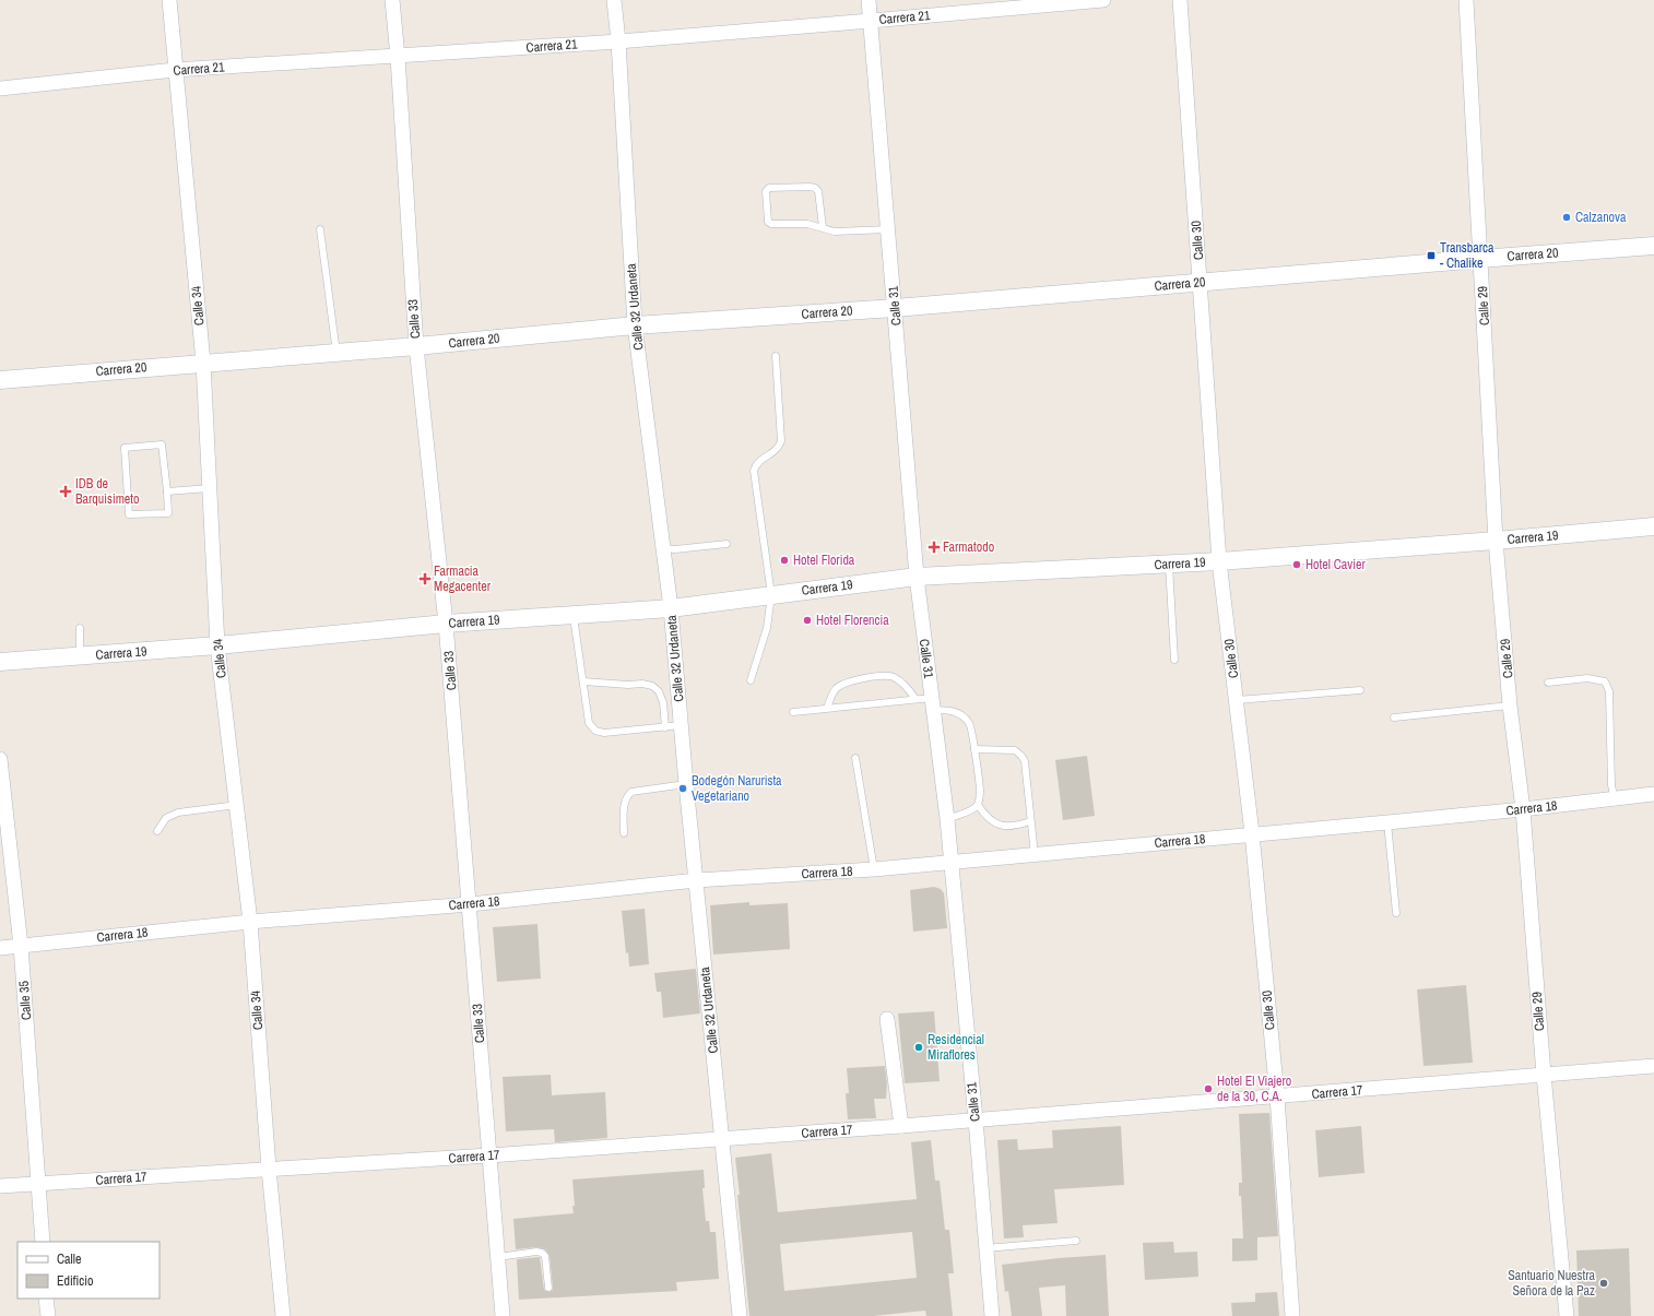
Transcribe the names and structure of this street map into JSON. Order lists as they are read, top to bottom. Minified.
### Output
{"streets":{"street":["Carrera 21","Calle 30","Carrera 20","Calle 34","Calle 31","Calle 29","Calle 32 Urdaneta","Calle 33","Carrera 19","Carrera 18","Calle 35","Carrera 17"]},"crossings":[["Carrera 21","Calle 34"],["Carrera 21","Calle 31"],["Carrera 21","Calle 32 Urdaneta"],["Carrera 21","Calle 33"],["Calle 30","Carrera 20"],["Calle 30","Carrera 19"],["Calle 30","Carrera 18"],["Calle 30","Carrera 17"],["Carrera 20","Calle 34"],["Carrera 20","Calle 31"],["Carrera 20","Calle 29"],["Carrera 20","Calle 32 Urdaneta"],["Carrera 20","Calle 33"],["Calle 34","Carrera 19"],["Calle 34","Carrera 18"],["Calle 34","Carrera 17"],["Calle 31","Carrera 19"],["Calle 31","Carrera 18"],["Calle 31","Carrera 17"],["Calle 29","Carrera 19"],["Calle 29","Carrera 18"],["Calle 29","Carrera 17"],["Calle 32 Urdaneta","Carrera 19"],["Calle 32 Urdaneta","Carrera 18"],["Calle 32 Urdaneta","Carrera 17"],["Calle 33","Carrera 19"],["Calle 33","Carrera 18"],["Calle 33","Carrera 17"],["Carrera 18","Calle 35"],["Calle 35","Carrera 17"]],"places":{"other":["Calzanova","Hotel Florida","Hotel Cavier","Hotel Florencia","Bodegón Narurista Vegetariano","Residencial Miraflores","Hotel El Viajero de la 30, C.A.","Santuario Nuestra Señora de la Paz"],"transit":["Transbarca - Chalike"],"health":["IDB de Barquisimeto","Farmatodo","Farmacia Megacenter"]},"legend":["Calle","Edificio"]}
